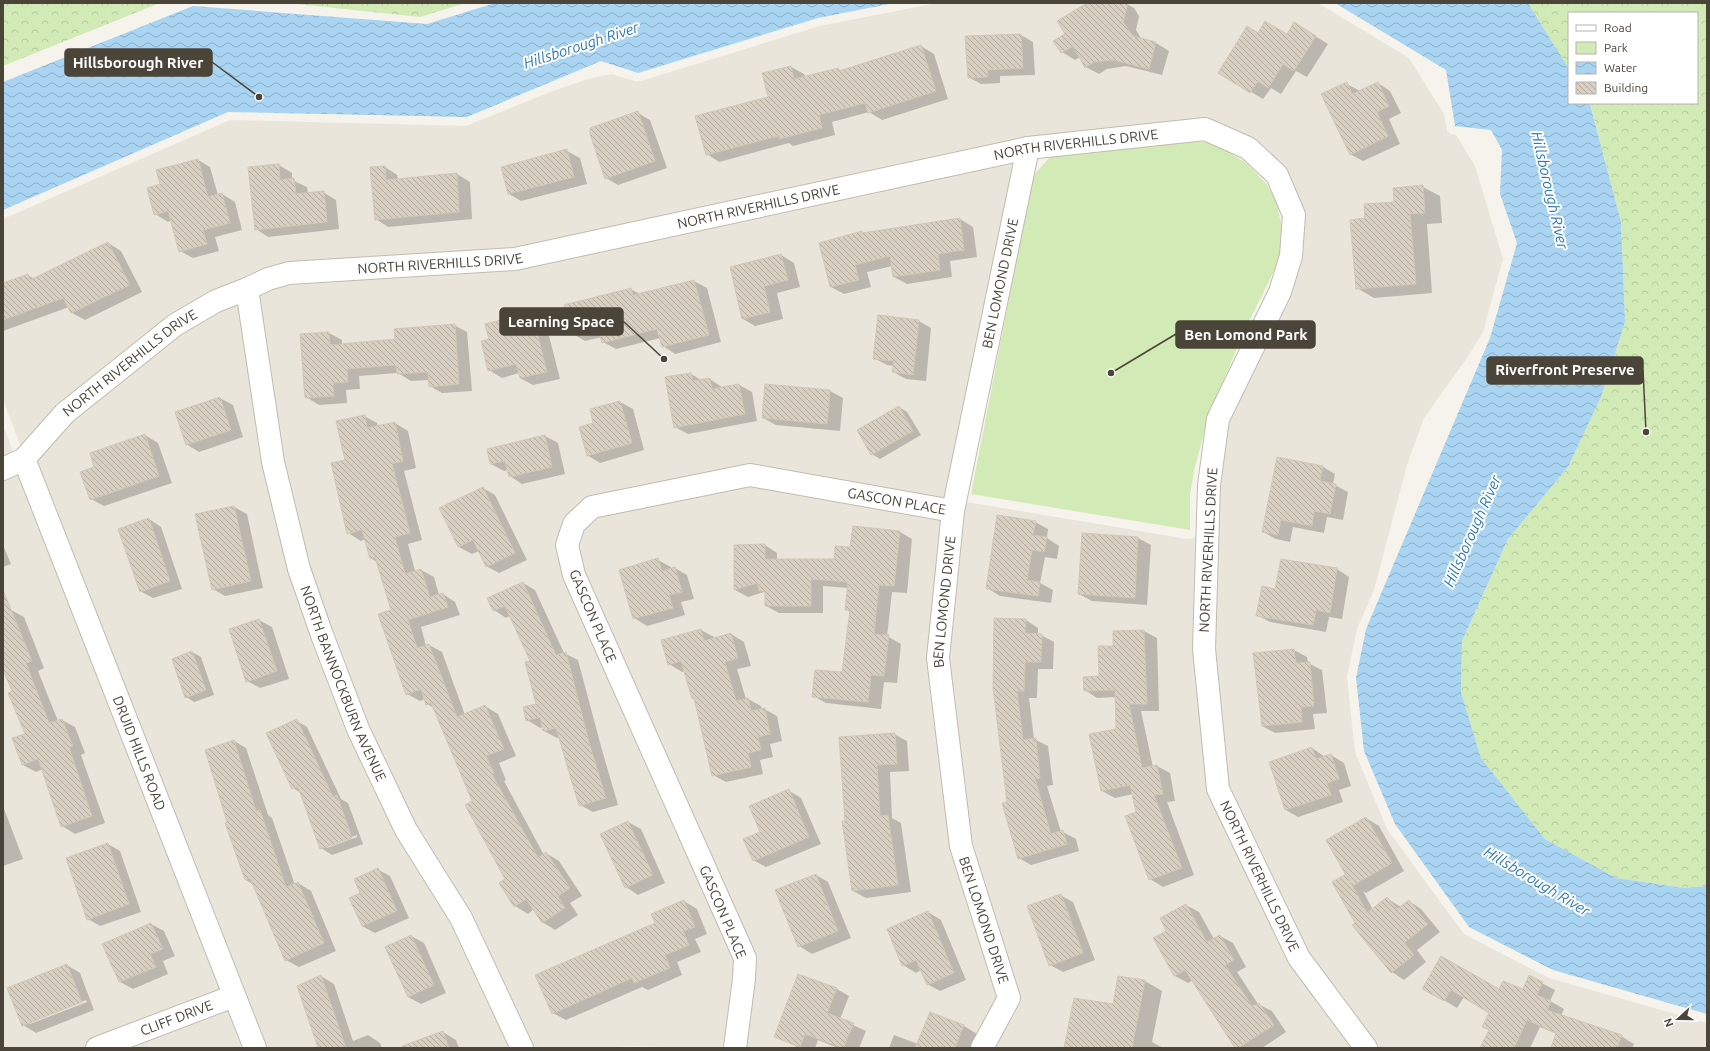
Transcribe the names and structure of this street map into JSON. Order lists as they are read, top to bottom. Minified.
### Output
{"streets":{"street":["NORTH RIVERHILLS DRIVE","BEN LOMOND DRIVE","GASCON PLACE","NORTH BANNOCKBURN AVENUE","DRUID HILLS ROAD","CLIFF DRIVE"]},"crossings":[["NORTH RIVERHILLS DRIVE","BEN LOMOND DRIVE"],["NORTH RIVERHILLS DRIVE","NORTH BANNOCKBURN AVENUE"],["NORTH RIVERHILLS DRIVE","DRUID HILLS ROAD"],["BEN LOMOND DRIVE","GASCON PLACE"],["DRUID HILLS ROAD","CLIFF DRIVE"]],"water":["Hillsborough River"],"places":["Hillsborough River","Learning Space","Ben Lomond Park","Riverfront Preserve"],"legend":["Road","Park","Water","Building"],"north":"left"}
